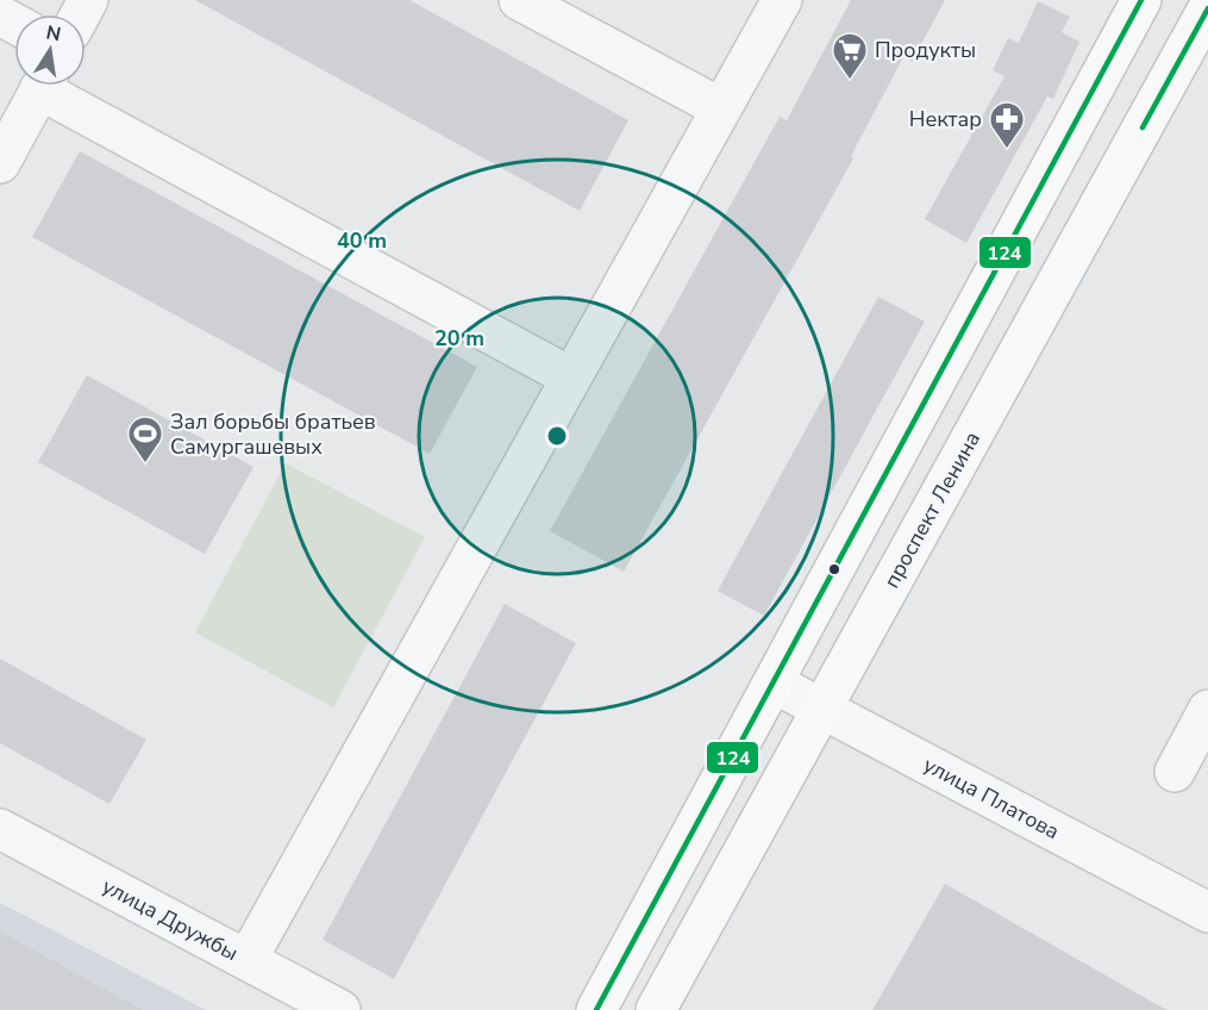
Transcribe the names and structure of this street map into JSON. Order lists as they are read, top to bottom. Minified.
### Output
{"streets":{"main road":["проспект Ленина"],"street":["улица Платова","улица Дружбы"]},"crossings":[["проспект Ленина","улица Платова"]],"places":{"supermarket":["Продукты"],"pharmacy":["Нектар"],"sports":["Зал борьбы братьев Самургашевых"]},"lines":["transit line 124"],"north":"top","rings":["40 m","20 m"]}
